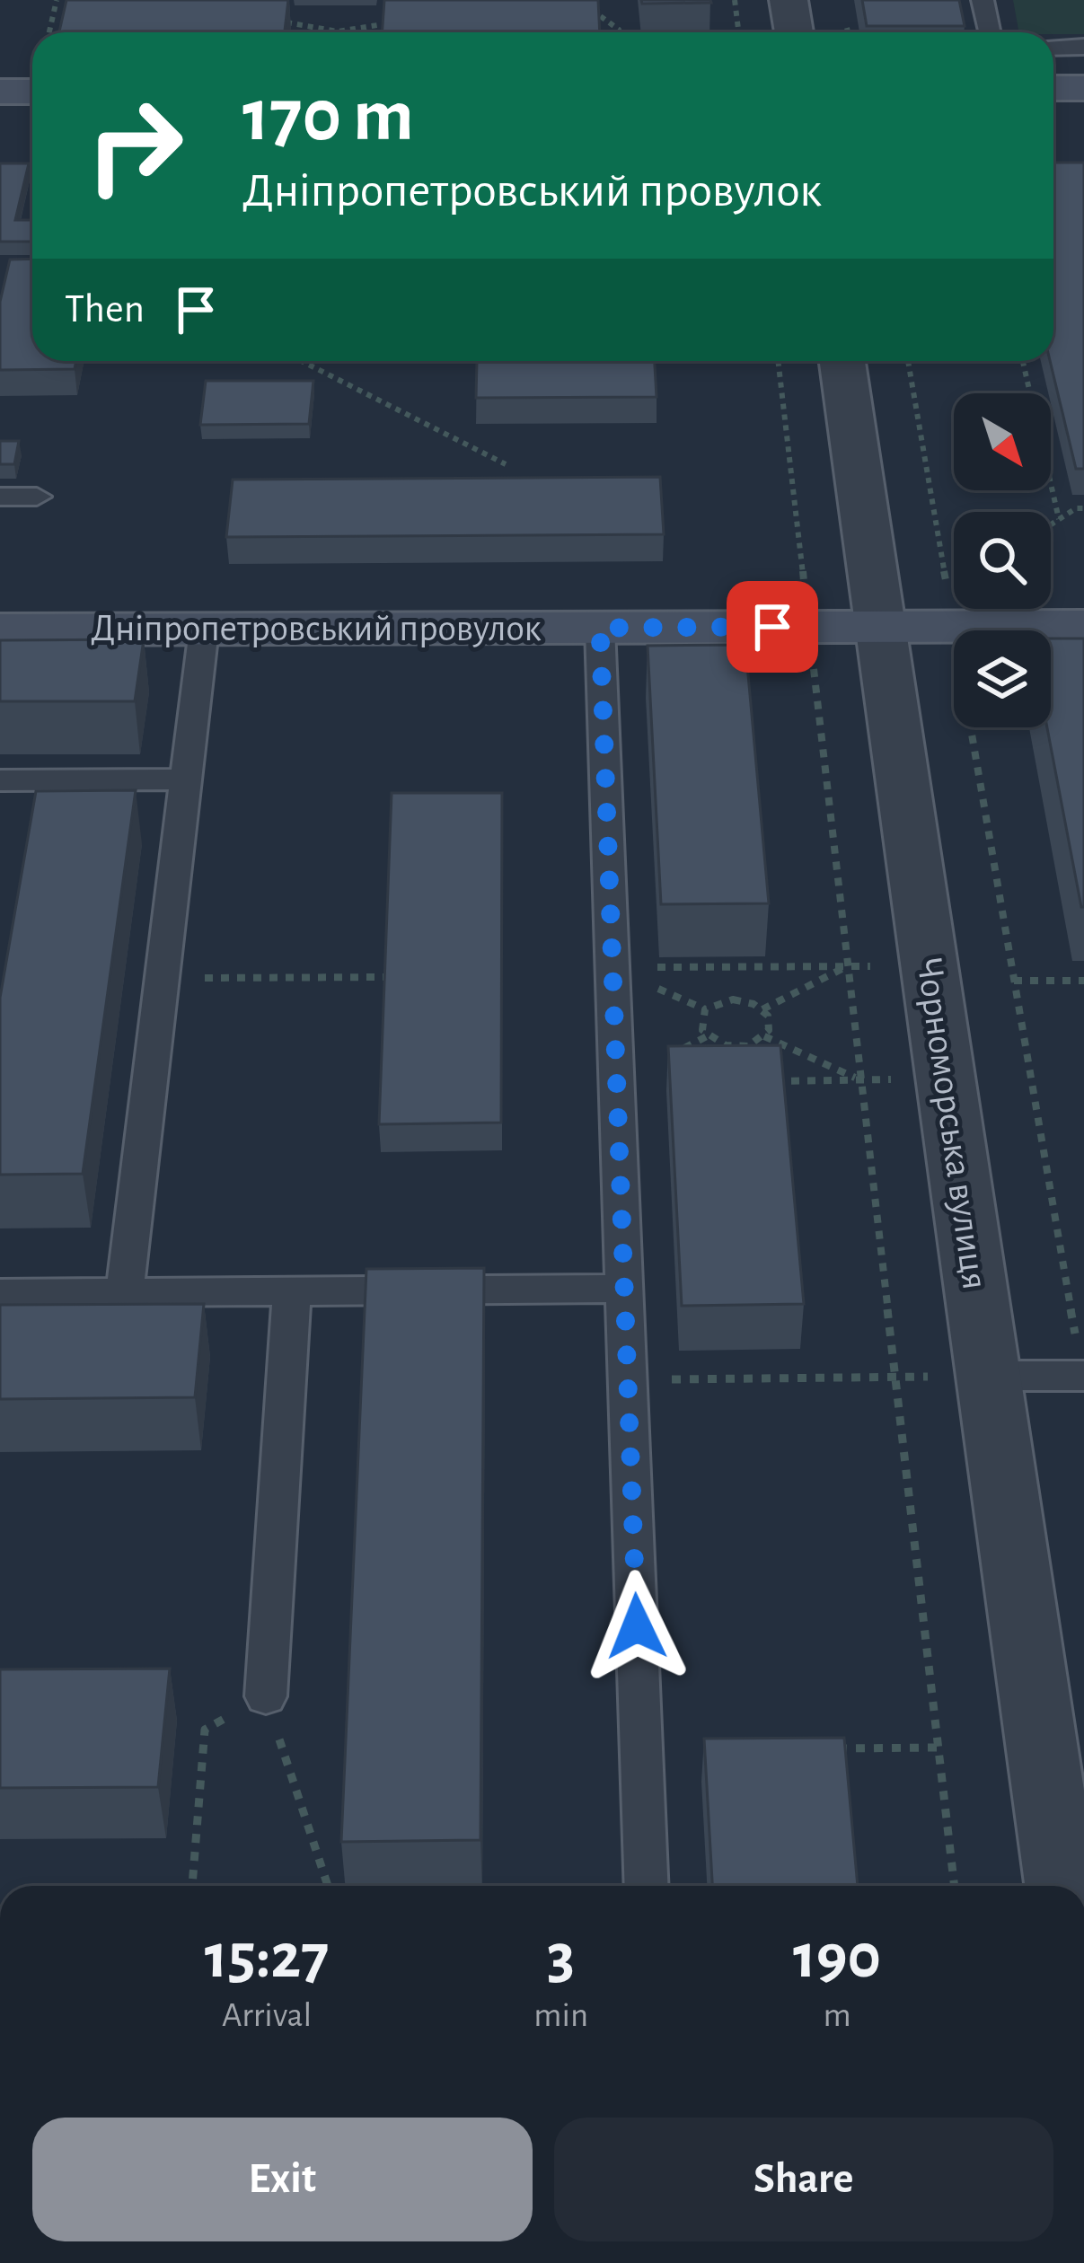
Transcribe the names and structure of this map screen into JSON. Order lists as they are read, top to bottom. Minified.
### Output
{"streets":{"main road":["Дніпропетровський провулок"],"street":["Чорноморська вулиця"]},"crossings":[["Дніпропетровський провулок","Чорноморська вулиця"]],"north":"bottom right","page":{"turn":["170 m","Дніпропетровський провулок"],"then":"Then","eta":["15:27","Arrival","3","min","190","m"],"buttons":["Exit","Share"]}}
